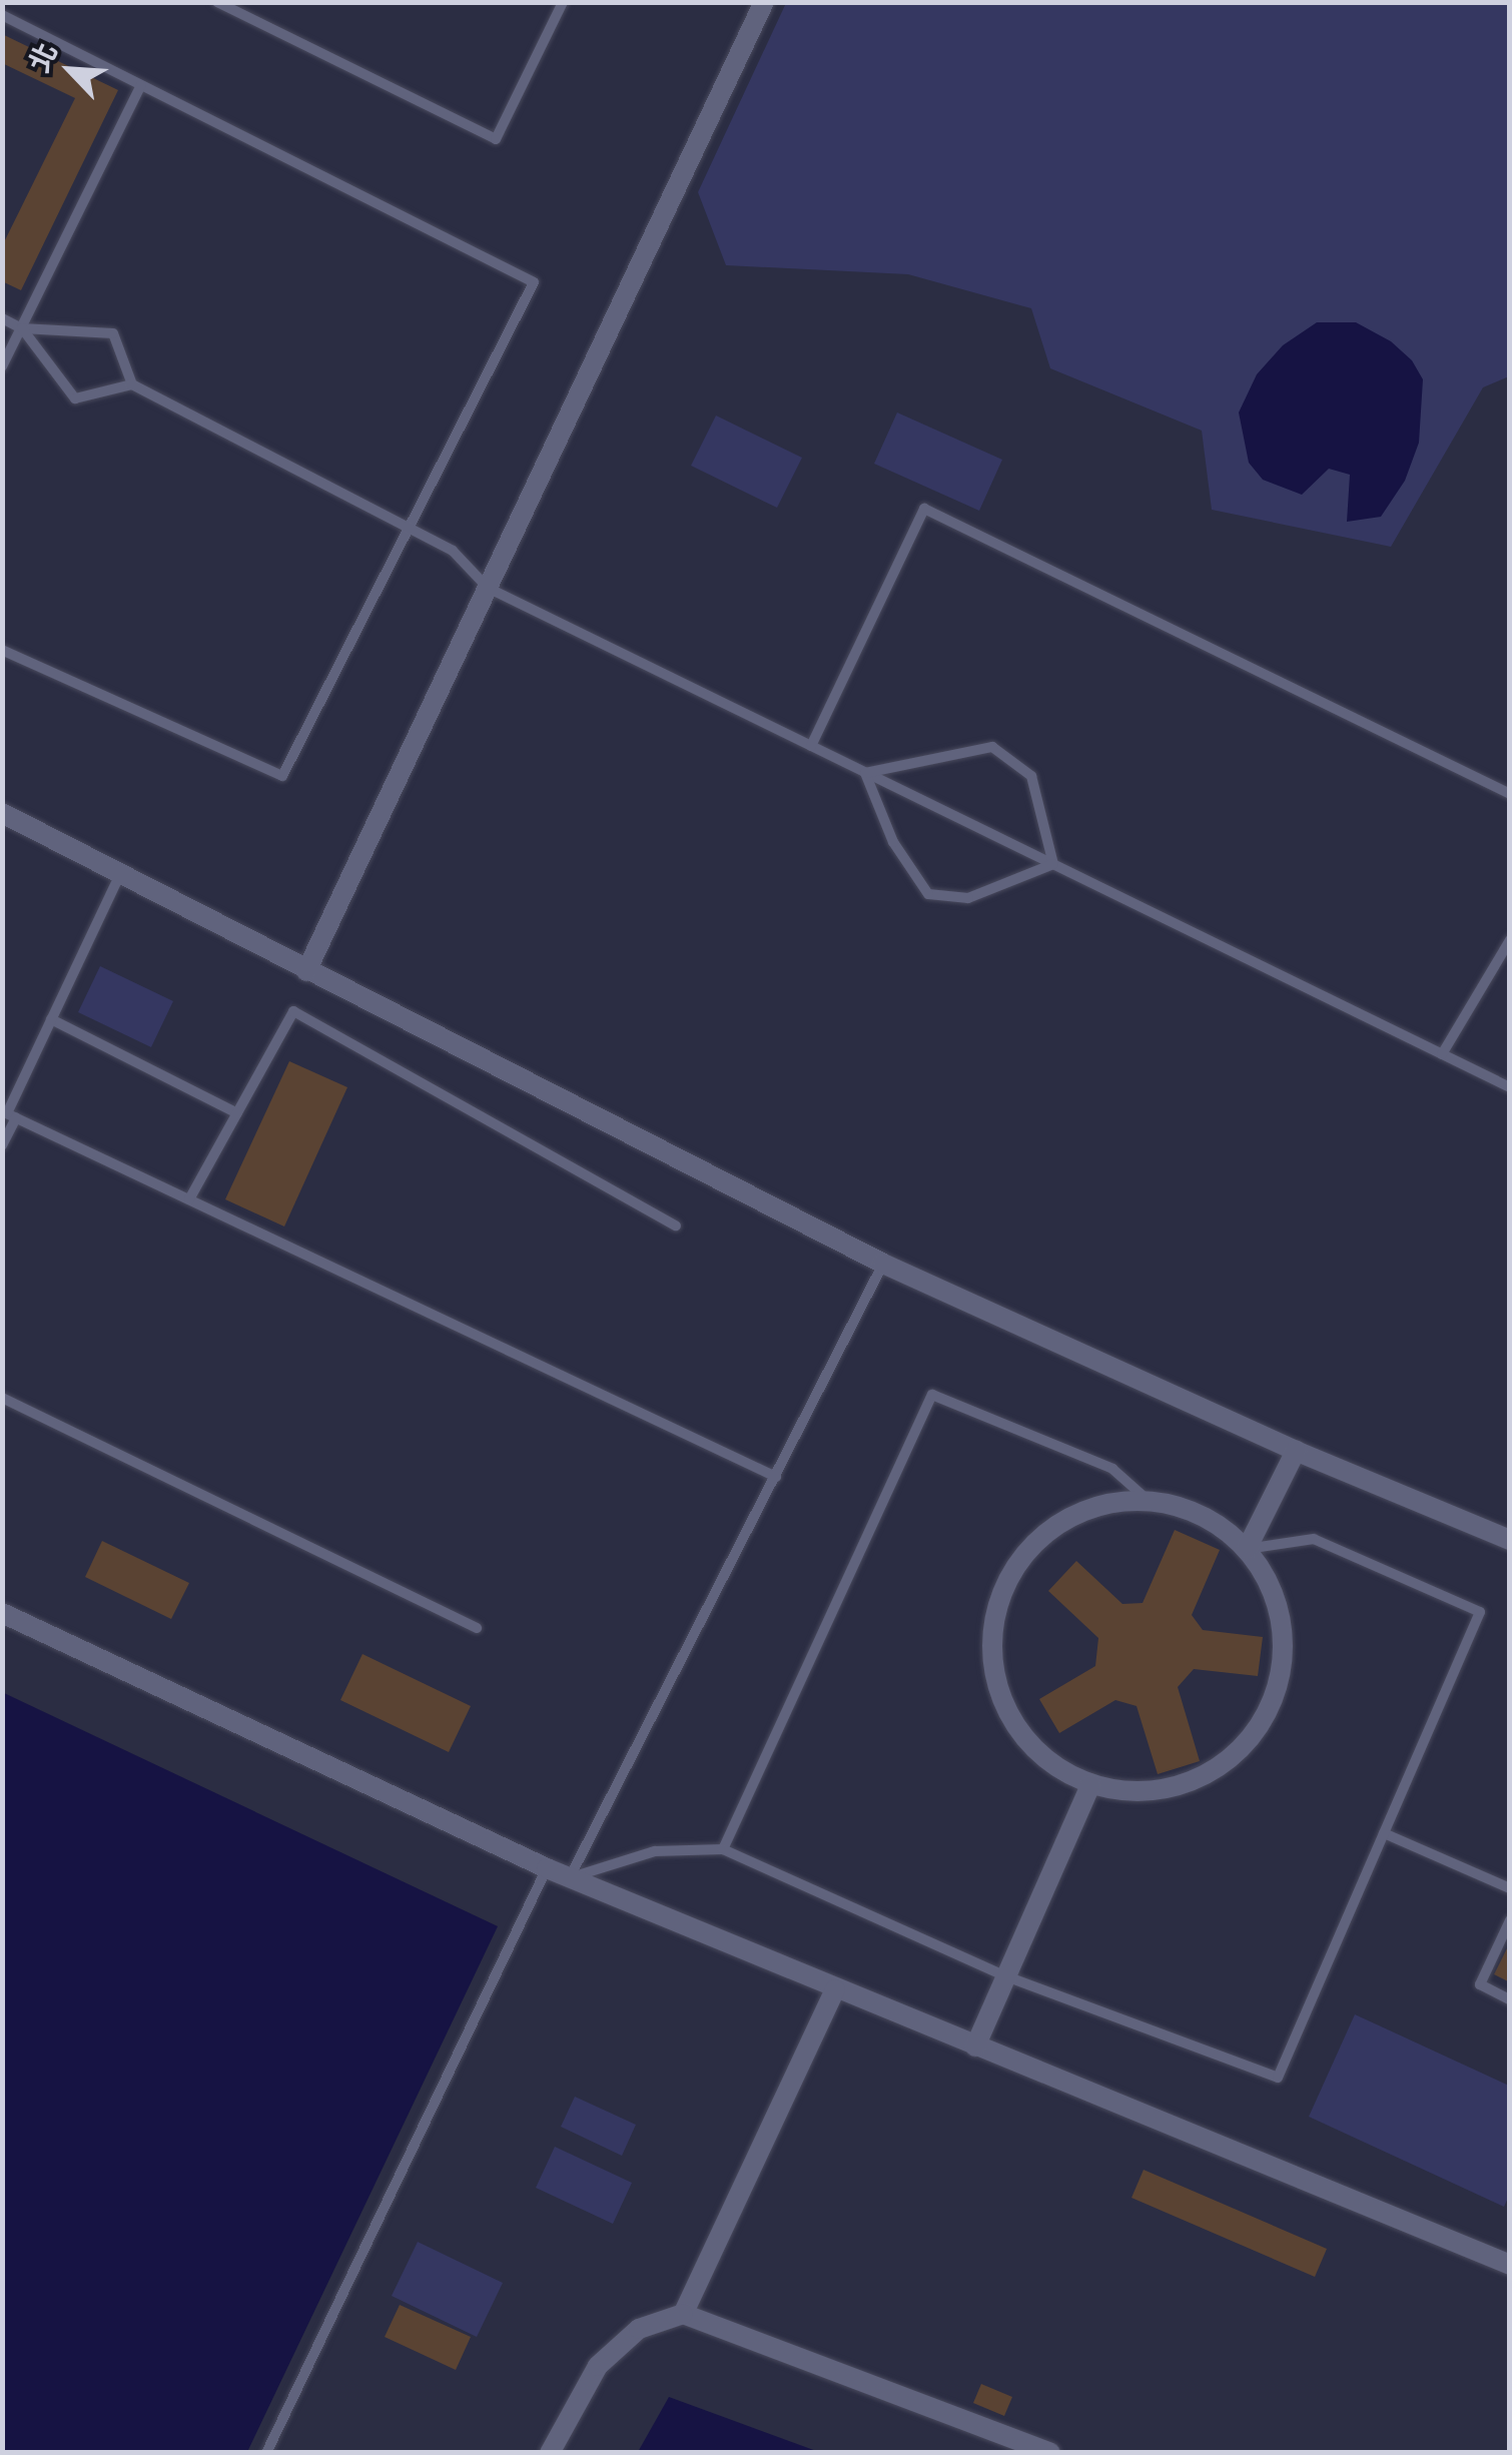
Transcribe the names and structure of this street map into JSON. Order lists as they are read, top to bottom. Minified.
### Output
{"north":"top left"}
